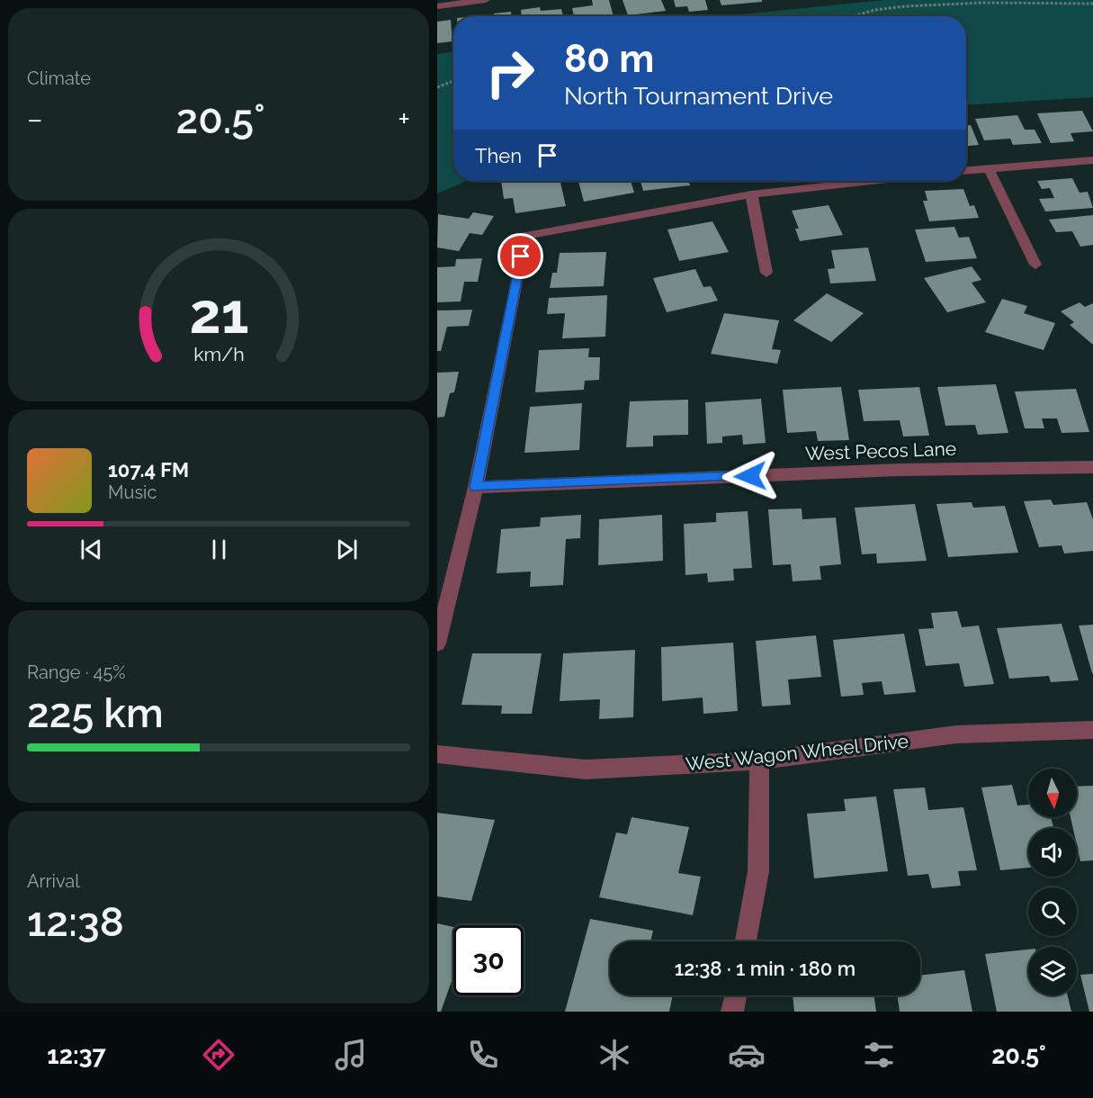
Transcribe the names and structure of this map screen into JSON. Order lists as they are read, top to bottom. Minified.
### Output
{"streets":{"street":["West Pecos Lane","West Wagon Wheel Drive"]},"north":"bottom","page":{"tile":["Climate",["Range · 45%","225 km"],["Arrival","12:38"]],"turn":["80 m","North Tournament Drive"],"heat":["−","20.5°","+"],"then":"Then","song":["107.4 FM","Music"],"limit":"30","trip":"12:38 · 1 min · 180 m","tabs":["12:37","20.5°"],"gauge":["21","km/h"]}}
